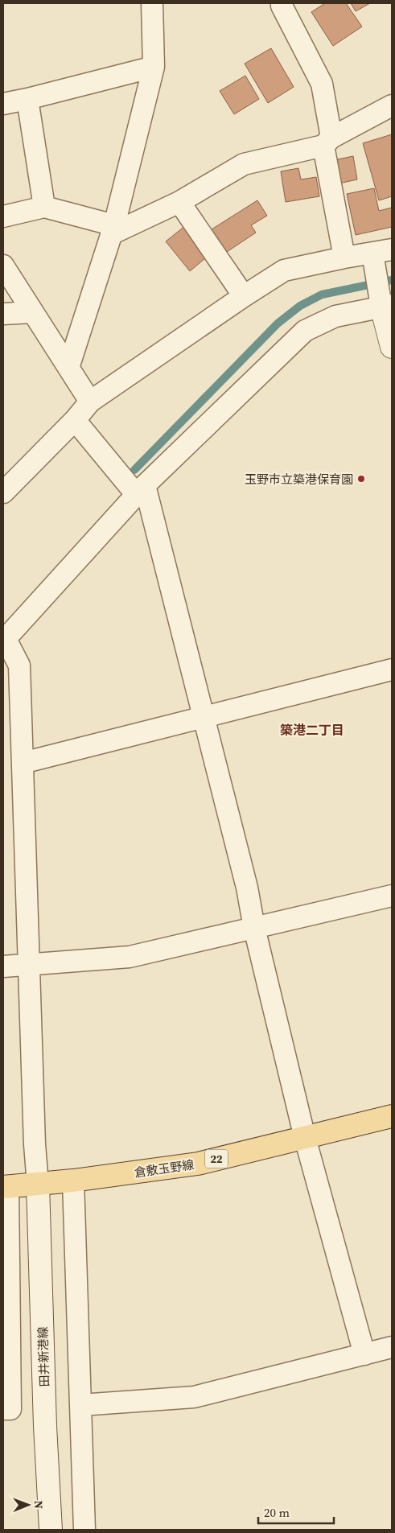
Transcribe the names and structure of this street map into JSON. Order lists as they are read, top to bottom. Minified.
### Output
{"streets":{"main road":["22","倉敷玉野線","田井新港線"]},"crossings":[["倉敷玉野線","田井新港線"]],"districts":["築港二丁目"],"places":["玉野市立築港保育園"],"scale_bar":"20 m","north":"right"}
